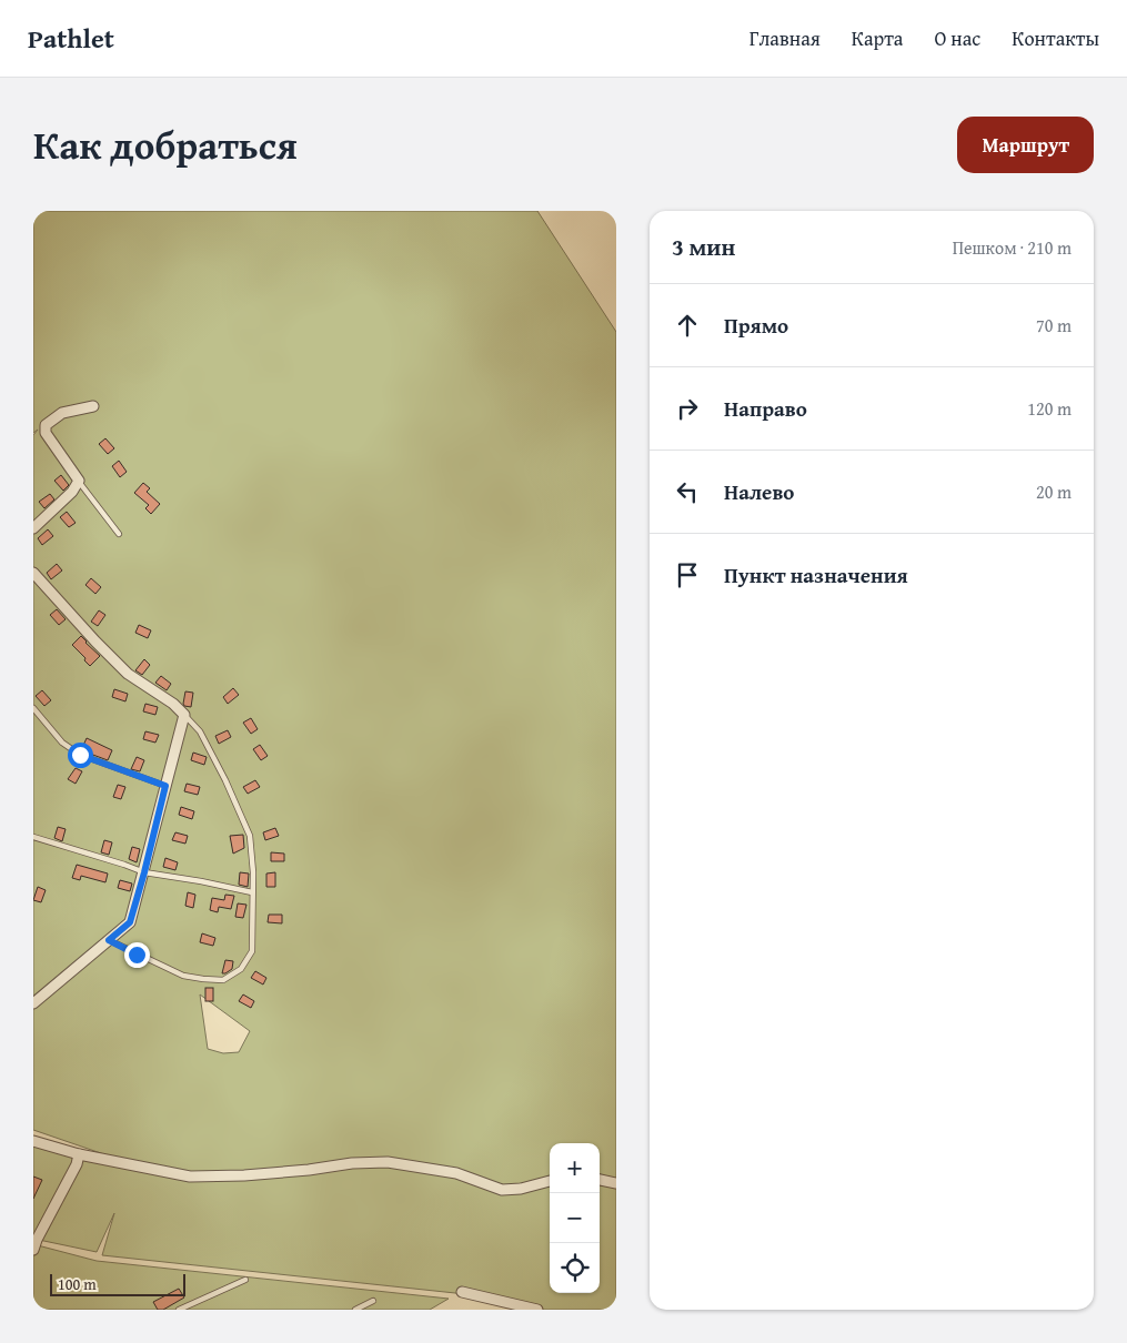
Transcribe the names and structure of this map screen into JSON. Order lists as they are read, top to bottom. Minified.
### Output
{"scale_bar":"100 m","page":{"header":"Pathlet","nav":["Главная","Карта","О нас","Контакты"],"title":"Как добраться","buttons":"Маршрут","heading":["3 мин","Пешком · 210 m"],"list":[["Прямо","70 m"],["Направо","120 m"],["Налево","20 m"],"Пункт назначения"],"map_buttons":["+","−"],"scale":"100 m"}}
